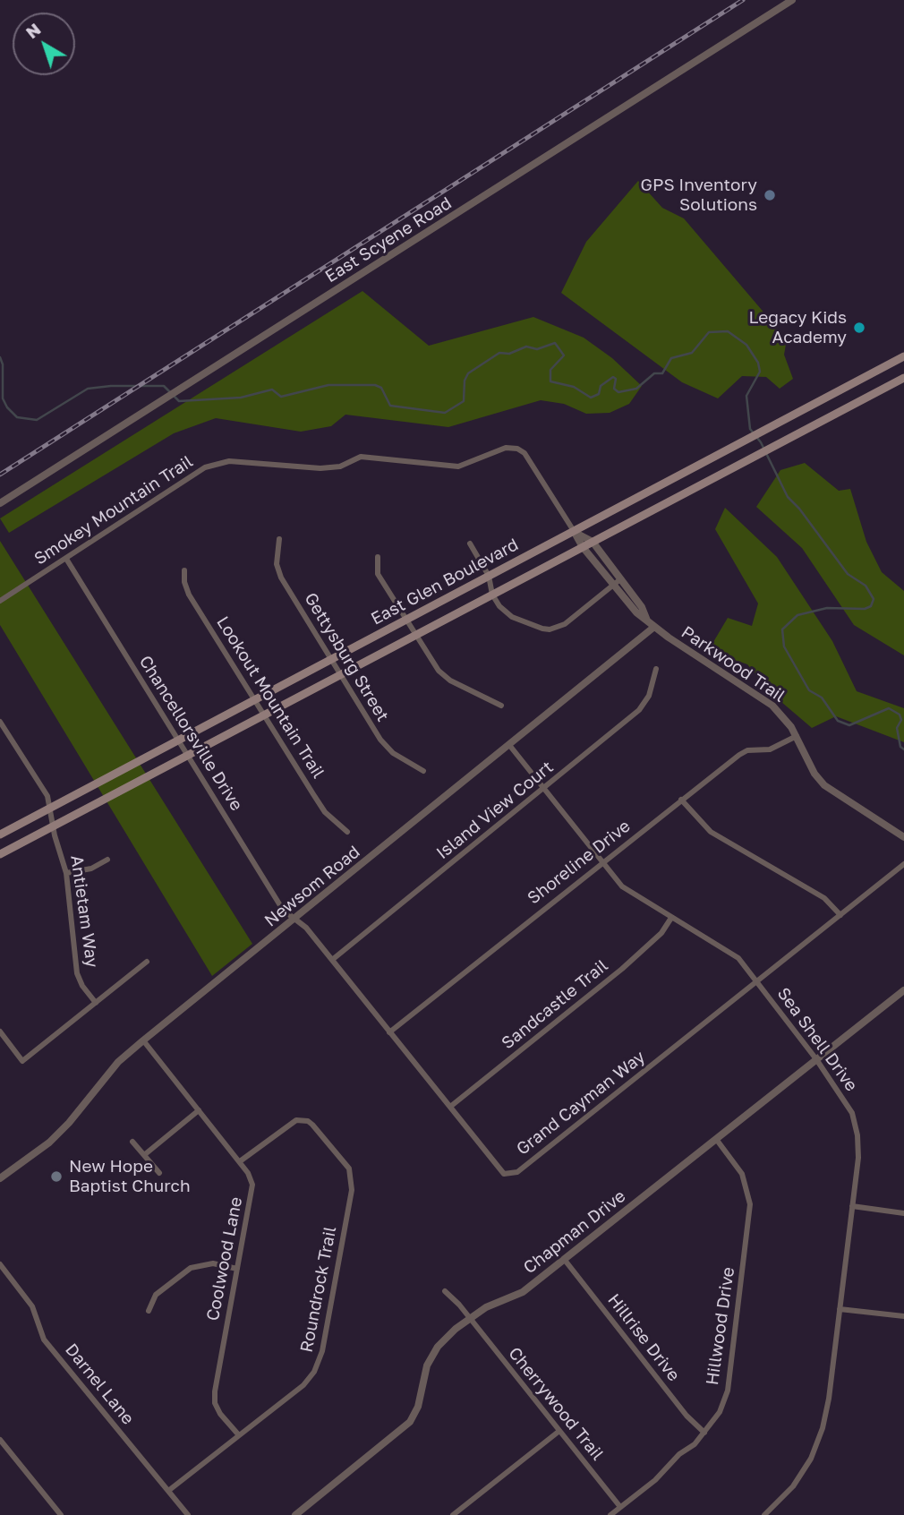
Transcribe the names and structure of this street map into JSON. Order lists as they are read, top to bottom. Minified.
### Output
{"streets":{"main road":["East Glen Boulevard"],"street":["East Scyene Road","Smokey Mountain Trail","Gettysburg Street","Parkwood Trail","Lookout Mountain Trail","Chancellorsville Drive","Island View Court","Shoreline Drive","Newsom Road","Antietam Way","Sandcastle Trail","Sea Shell Drive","Grand Cayman Way","Chapman Drive","Coolwood Lane","Roundrock Trail","Hillwood Drive","Hillrise Drive","Darnel Lane","Cherrywood Trail"]},"crossings":[["Smokey Mountain Trail","East Glen Boulevard"],["Smokey Mountain Trail","Parkwood Trail"],["Smokey Mountain Trail","Chancellorsville Drive"],["East Glen Boulevard","Gettysburg Street"],["East Glen Boulevard","Parkwood Trail"],["East Glen Boulevard","Lookout Mountain Trail"],["East Glen Boulevard","Chancellorsville Drive"],["East Glen Boulevard","Antietam Way"],["Parkwood Trail","Shoreline Drive"],["Parkwood Trail","Newsom Road"],["Chancellorsville Drive","Newsom Road"],["Chancellorsville Drive","Grand Cayman Way"],["Island View Court","Sea Shell Drive"],["Island View Court","Grand Cayman Way"],["Shoreline Drive","Sea Shell Drive"],["Shoreline Drive","Grand Cayman Way"],["Newsom Road","Sea Shell Drive"],["Newsom Road","Grand Cayman Way"],["Newsom Road","Coolwood Lane"],["Sandcastle Trail","Sea Shell Drive"],["Sandcastle Trail","Grand Cayman Way"],["Sea Shell Drive","Grand Cayman Way"],["Sea Shell Drive","Chapman Drive"],["Chapman Drive","Hillwood Drive"],["Chapman Drive","Hillrise Drive"],["Chapman Drive","Cherrywood Trail"],["Coolwood Lane","Roundrock Trail"],["Roundrock Trail","Darnel Lane"],["Hillwood Drive","Hillrise Drive"],["Hillwood Drive","Cherrywood Trail"]],"places":["GPS Inventory Solutions","Legacy Kids Academy","New Hope Baptist Church"],"north":"top left"}
